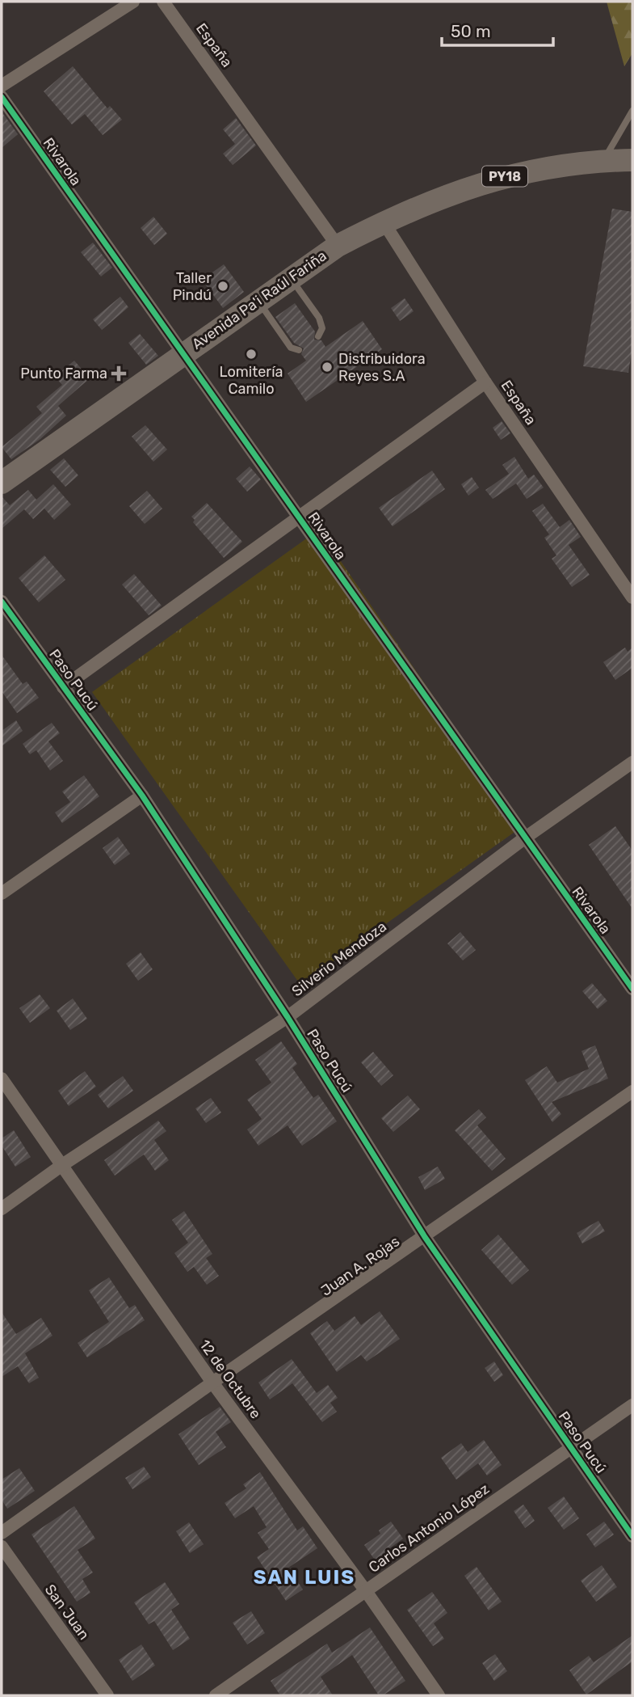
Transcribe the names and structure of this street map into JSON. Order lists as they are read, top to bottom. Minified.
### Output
{"streets":{"highway":["PY18","Avenida Pa'i Raúl Fariña"],"street":["España","Rivarola","Paso Pucú","Silverio Mendoza","Juan A. Rojas","12 de Octubre","Carlos Antonio López","San Juan"]},"crossings":[["España","PY18"],["España","Avenida Pa'i Raúl Fariña"],["Rivarola","Avenida Pa'i Raúl Fariña"],["Rivarola","Silverio Mendoza"],["PY18","Avenida Pa'i Raúl Fariña"],["Paso Pucú","Silverio Mendoza"],["Paso Pucú","Juan A. Rojas"],["Paso Pucú","Carlos Antonio López"],["Silverio Mendoza","12 de Octubre"],["Juan A. Rojas","12 de Octubre"],["12 de Octubre","Carlos Antonio López"]],"districts":["SAN LUIS"],"places":{"other":["Taller Pindú","Lomitería Camilo","Distribuidora Reyes S.A"],"health":["Punto Farma"]},"scale_bar":"50 m"}
